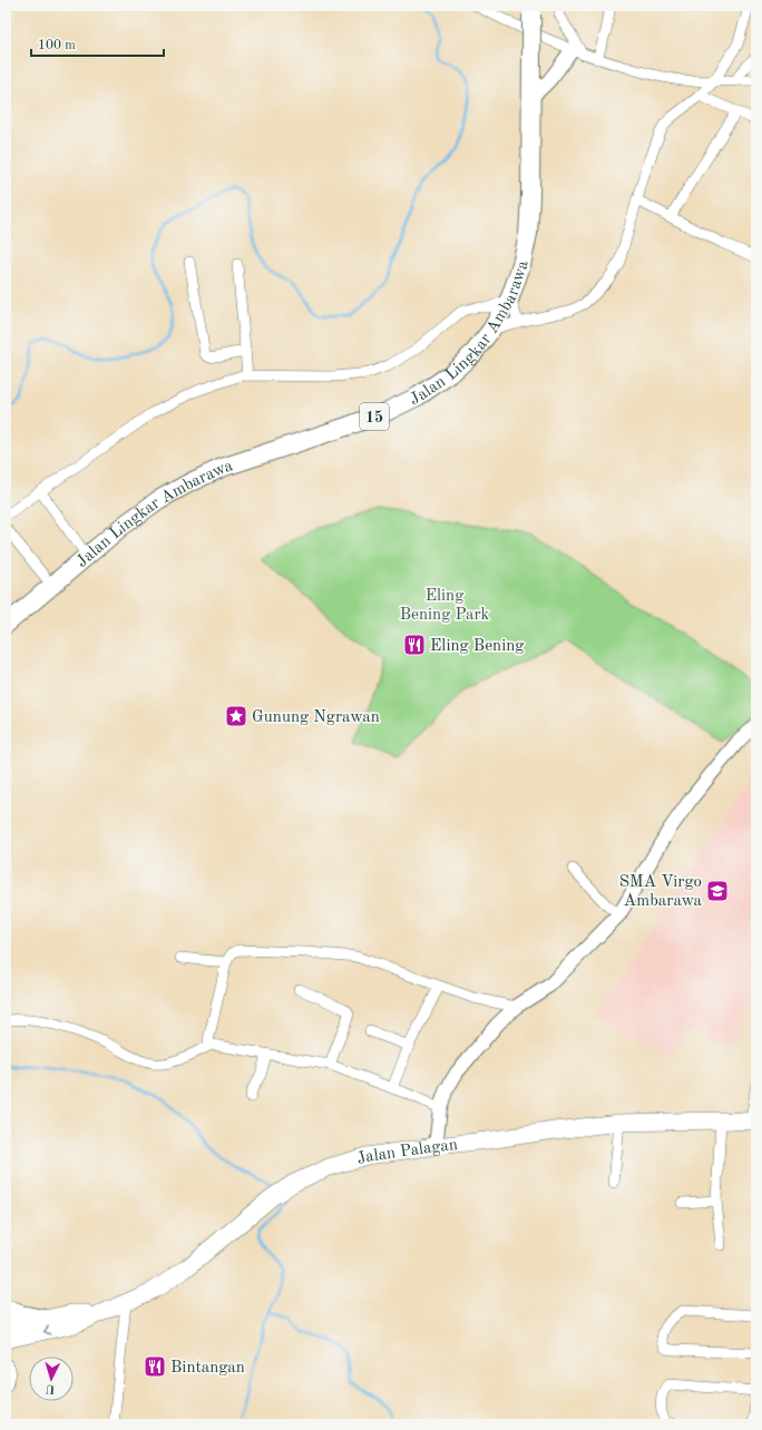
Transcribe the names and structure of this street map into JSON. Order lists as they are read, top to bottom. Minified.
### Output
{"streets":{"highway":["Jalan Lingkar Ambarawa","15"],"main road":["Jalan Palagan"]},"parks":["Eling Bening Park"],"places":{"restaurant":["Eling Bening","Bintangan"],"place":["Gunung Ngrawan"],"school or university":["SMA Virgo Ambarawa"]},"scale_bar":"100 m","north":"bottom"}
